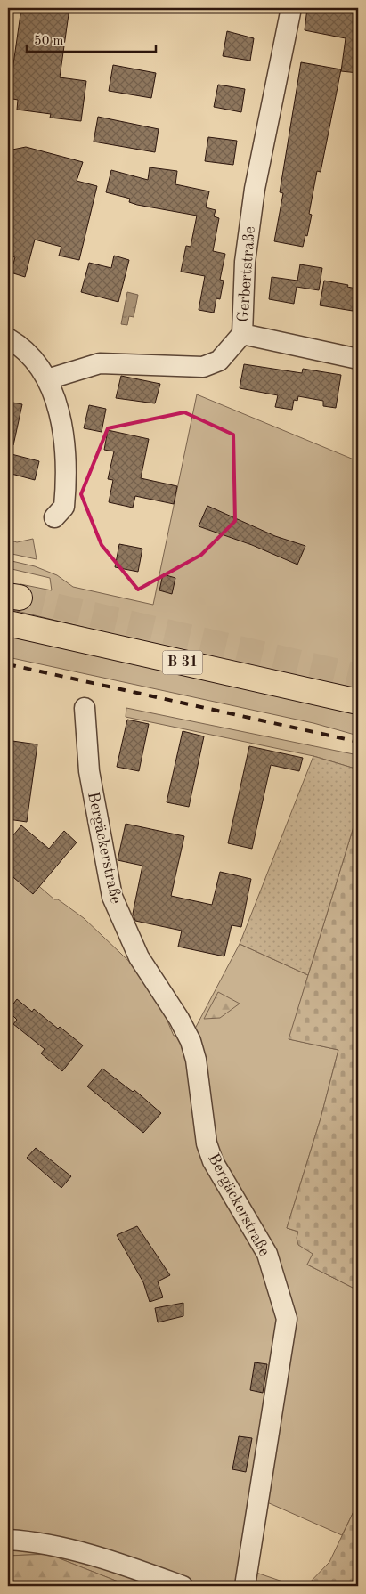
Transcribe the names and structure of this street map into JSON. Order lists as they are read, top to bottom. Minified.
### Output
{"streets":{"highway":["B 31"],"street":["Gerbertstraße","Bergäckerstraße"]},"scale_bar":"50 m"}
